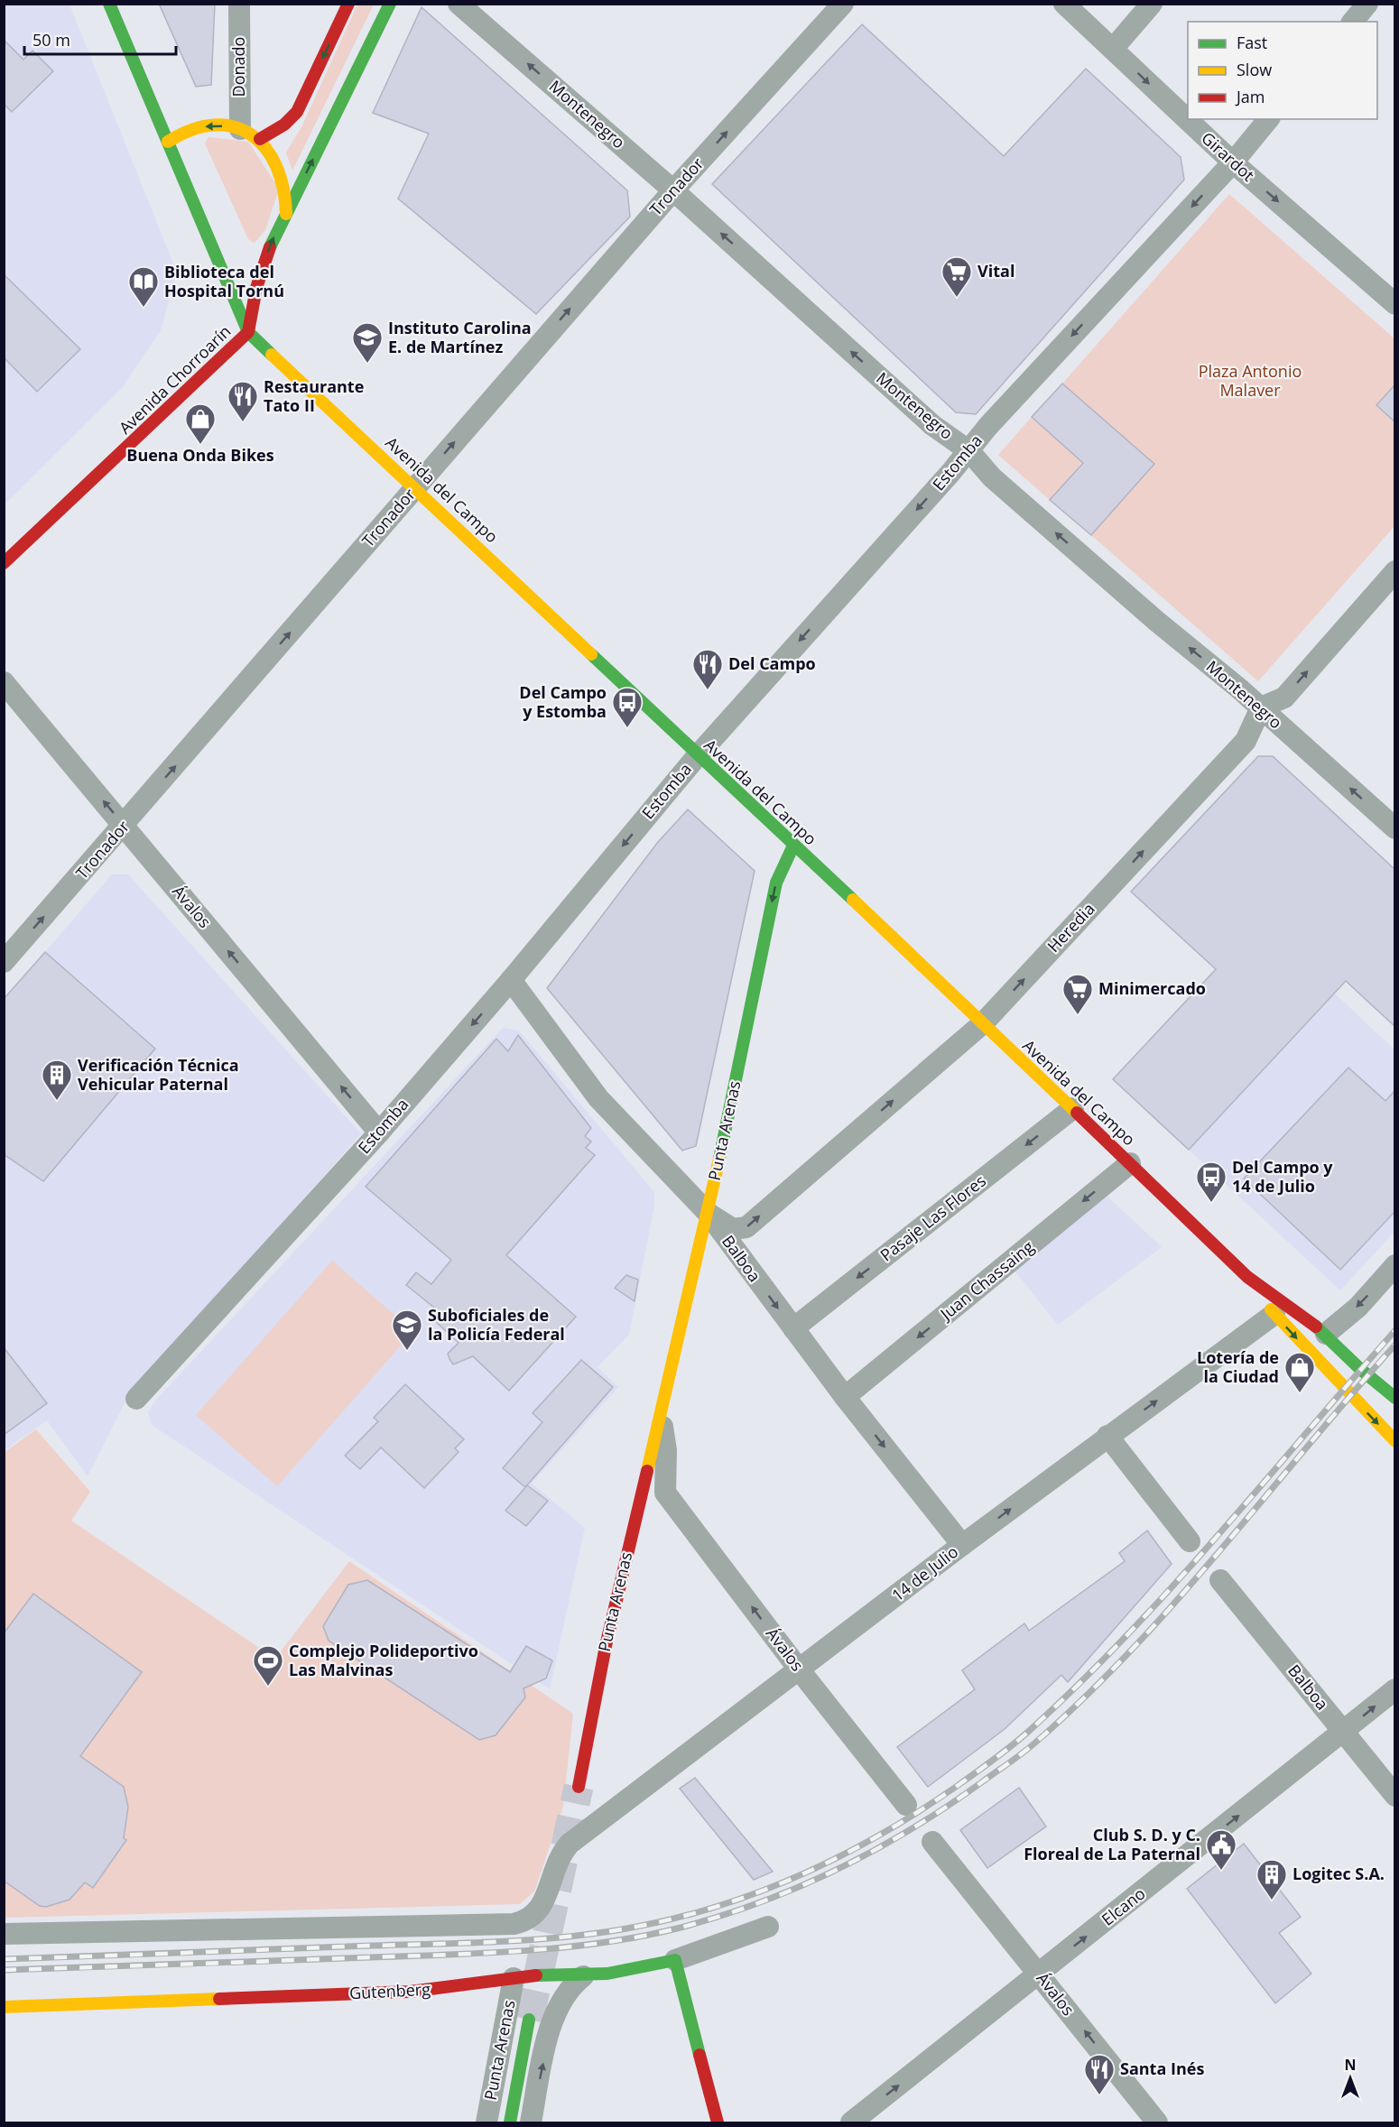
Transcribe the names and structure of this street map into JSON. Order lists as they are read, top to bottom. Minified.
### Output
{"streets":{"main road":["Avenida Chorroarín","Avenida del Campo","Punta Arenas","Gutenberg"],"street":["Donado","Montenegro","Girardot","Tronador","Estomba","Ávalos","Heredia","Pasaje Las Flores","Balboa","Juan Chassaing","14 de Julio","Elcano"]},"crossings":[["Montenegro","Tronador"],["Montenegro","Estomba"],["Montenegro","Heredia"],["Girardot","Estomba"],["Tronador","Avenida del Campo"],["Tronador","Ávalos"],["Avenida Chorroarín","Avenida del Campo"],["Estomba","Avenida del Campo"],["Estomba","Ávalos"],["Estomba","Balboa"],["Avenida del Campo","Heredia"],["Avenida del Campo","Punta Arenas"],["Avenida del Campo","Pasaje Las Flores"],["Avenida del Campo","Juan Chassaing"],["Avenida del Campo","14 de Julio"],["Ávalos","Punta Arenas"],["Ávalos","14 de Julio"],["Ávalos","Elcano"],["Heredia","Punta Arenas"],["Heredia","Balboa"],["Punta Arenas","Balboa"],["Punta Arenas","Gutenberg"],["Pasaje Las Flores","Balboa"],["Balboa","Juan Chassaing"],["Balboa","14 de Julio"],["Balboa","Elcano"]],"one_way":["Montenegro","Girardot","Tronador","Estomba","Ávalos","Heredia","Pasaje Las Flores","Juan Chassaing","Elcano"],"parks":["Plaza Antonio Malaver"],"places":{"supermarket":["Vital","Minimercado"],"library":["Biblioteca del Hospital Tornú"],"school or university":["Instituto Carolina E. de Martínez","Suboficiales de la Policía Federal"],"restaurant":["Restaurante Tato II","Del Campo","Santa Inés"],"shop":["Buena Onda Bikes","Lotería de la Ciudad"],"bus stop":["Del Campo y Estomba","Del Campo y 14 de Julio"],"building":["Verificación Técnica Vehicular Paternal","Logitec S.A."],"sports":["Complejo Polideportivo Las Malvinas"],"public building":["Club S. D. y C. Floreal de La Paternal"]},"legend":["Fast","Slow","Jam"],"scale_bar":"50 m","north":"top"}
